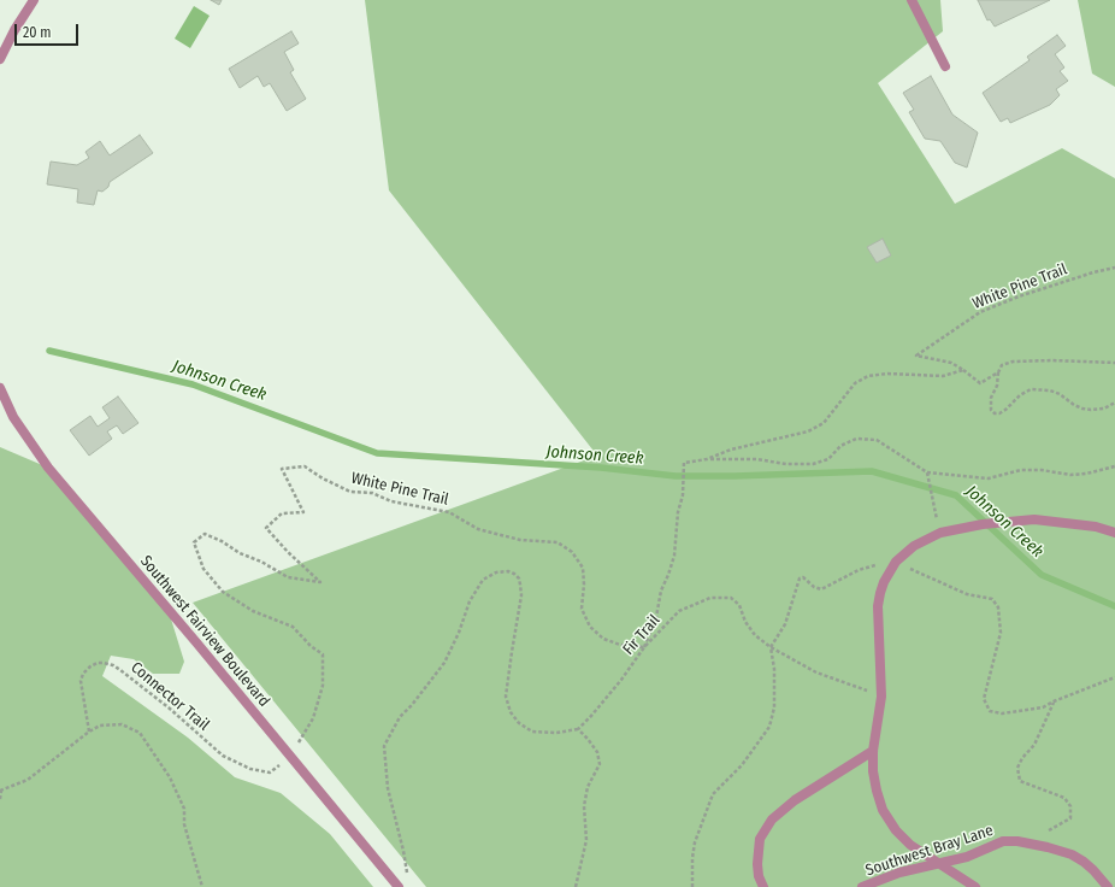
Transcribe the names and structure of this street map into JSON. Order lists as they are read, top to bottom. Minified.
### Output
{"streets":{"street":["Southwest Fairview Boulevard","Southwest Bray Lane"],"path":["White Pine Trail","Fir Trail","Connector Trail"]},"crossings":[["White Pine Trail","Southwest Fairview Boulevard"],["White Pine Trail","Fir Trail"],["White Pine Trail","Connector Trail"],["Southwest Fairview Boulevard","Connector Trail"]],"water":["Johnson Creek"],"scale_bar":"20 m"}
